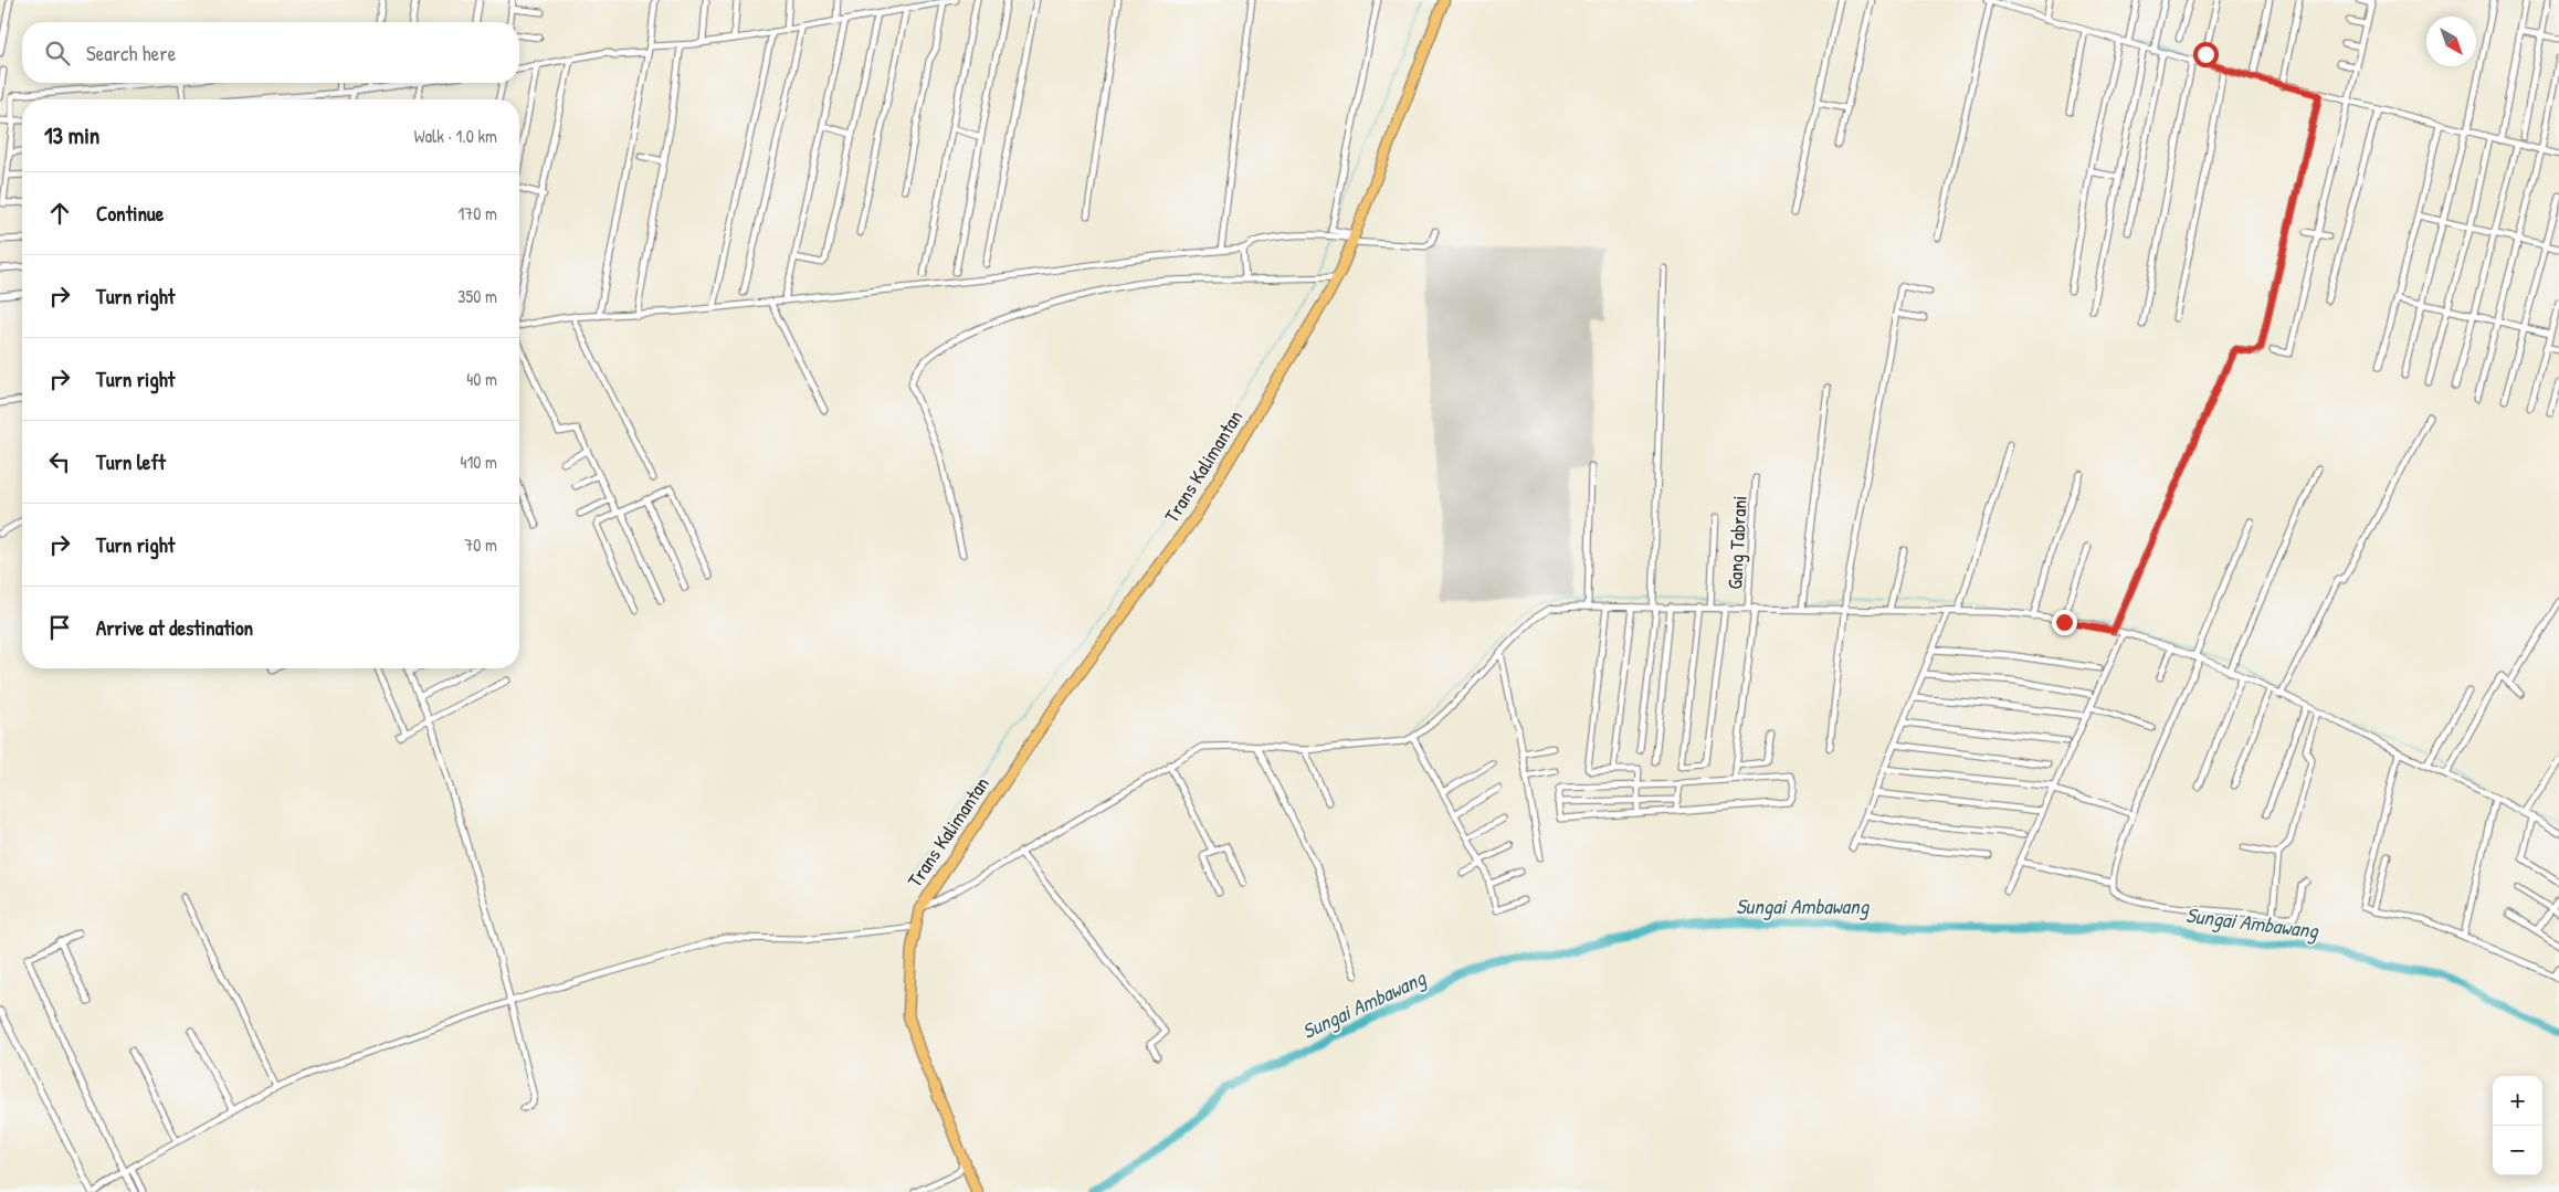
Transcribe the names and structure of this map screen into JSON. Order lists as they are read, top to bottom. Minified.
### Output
{"streets":{"highway":["Trans Kalimantan"],"street":["Gang Tabrani"]},"water":["Sungai Ambawang"],"north":"bottom right","page":{"search":"Search here","heading":["13 min","Walk · 1.0 km"],"list":[["Continue","170 m"],["Turn right","350 m"],["Turn right","40 m"],["Turn left","410 m"],["Turn right","70 m"],"Arrive at destination"],"map_buttons":["+","−"]}}
